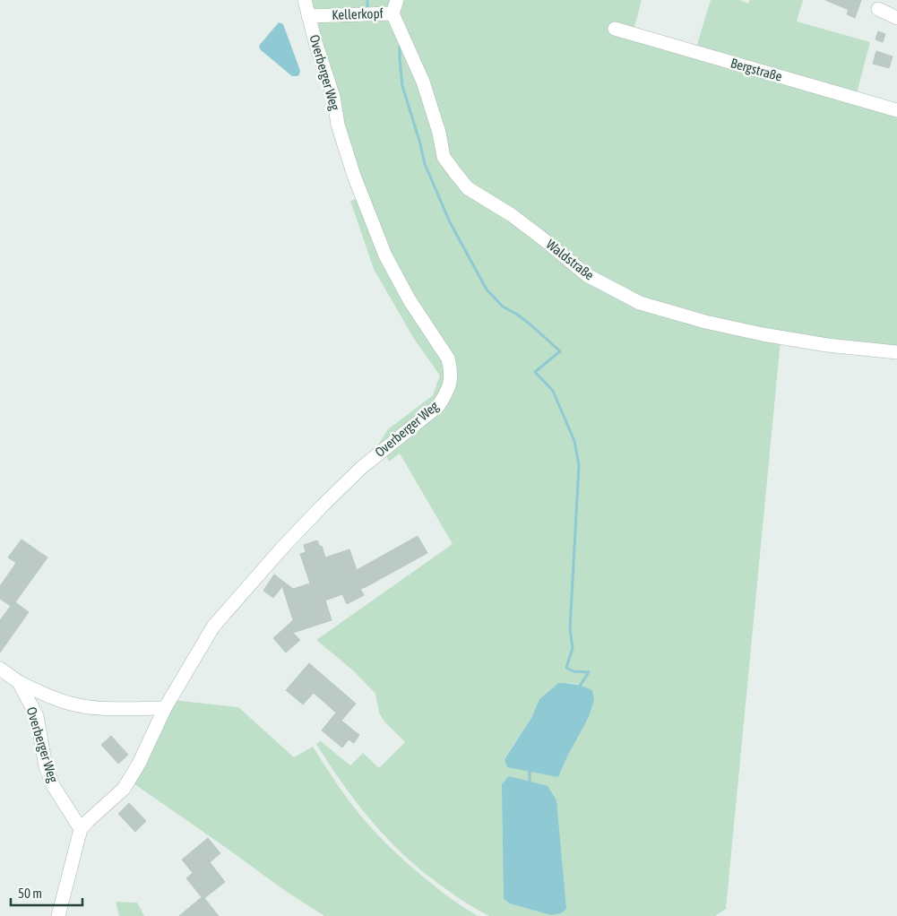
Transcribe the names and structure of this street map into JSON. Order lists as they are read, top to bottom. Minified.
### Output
{"streets":{"street":["Kellerkopf","Bergstraße","Overberger Weg","Waldstraße"]},"crossings":[["Kellerkopf","Overberger Weg"],["Kellerkopf","Waldstraße"]],"scale_bar":"50 m"}
